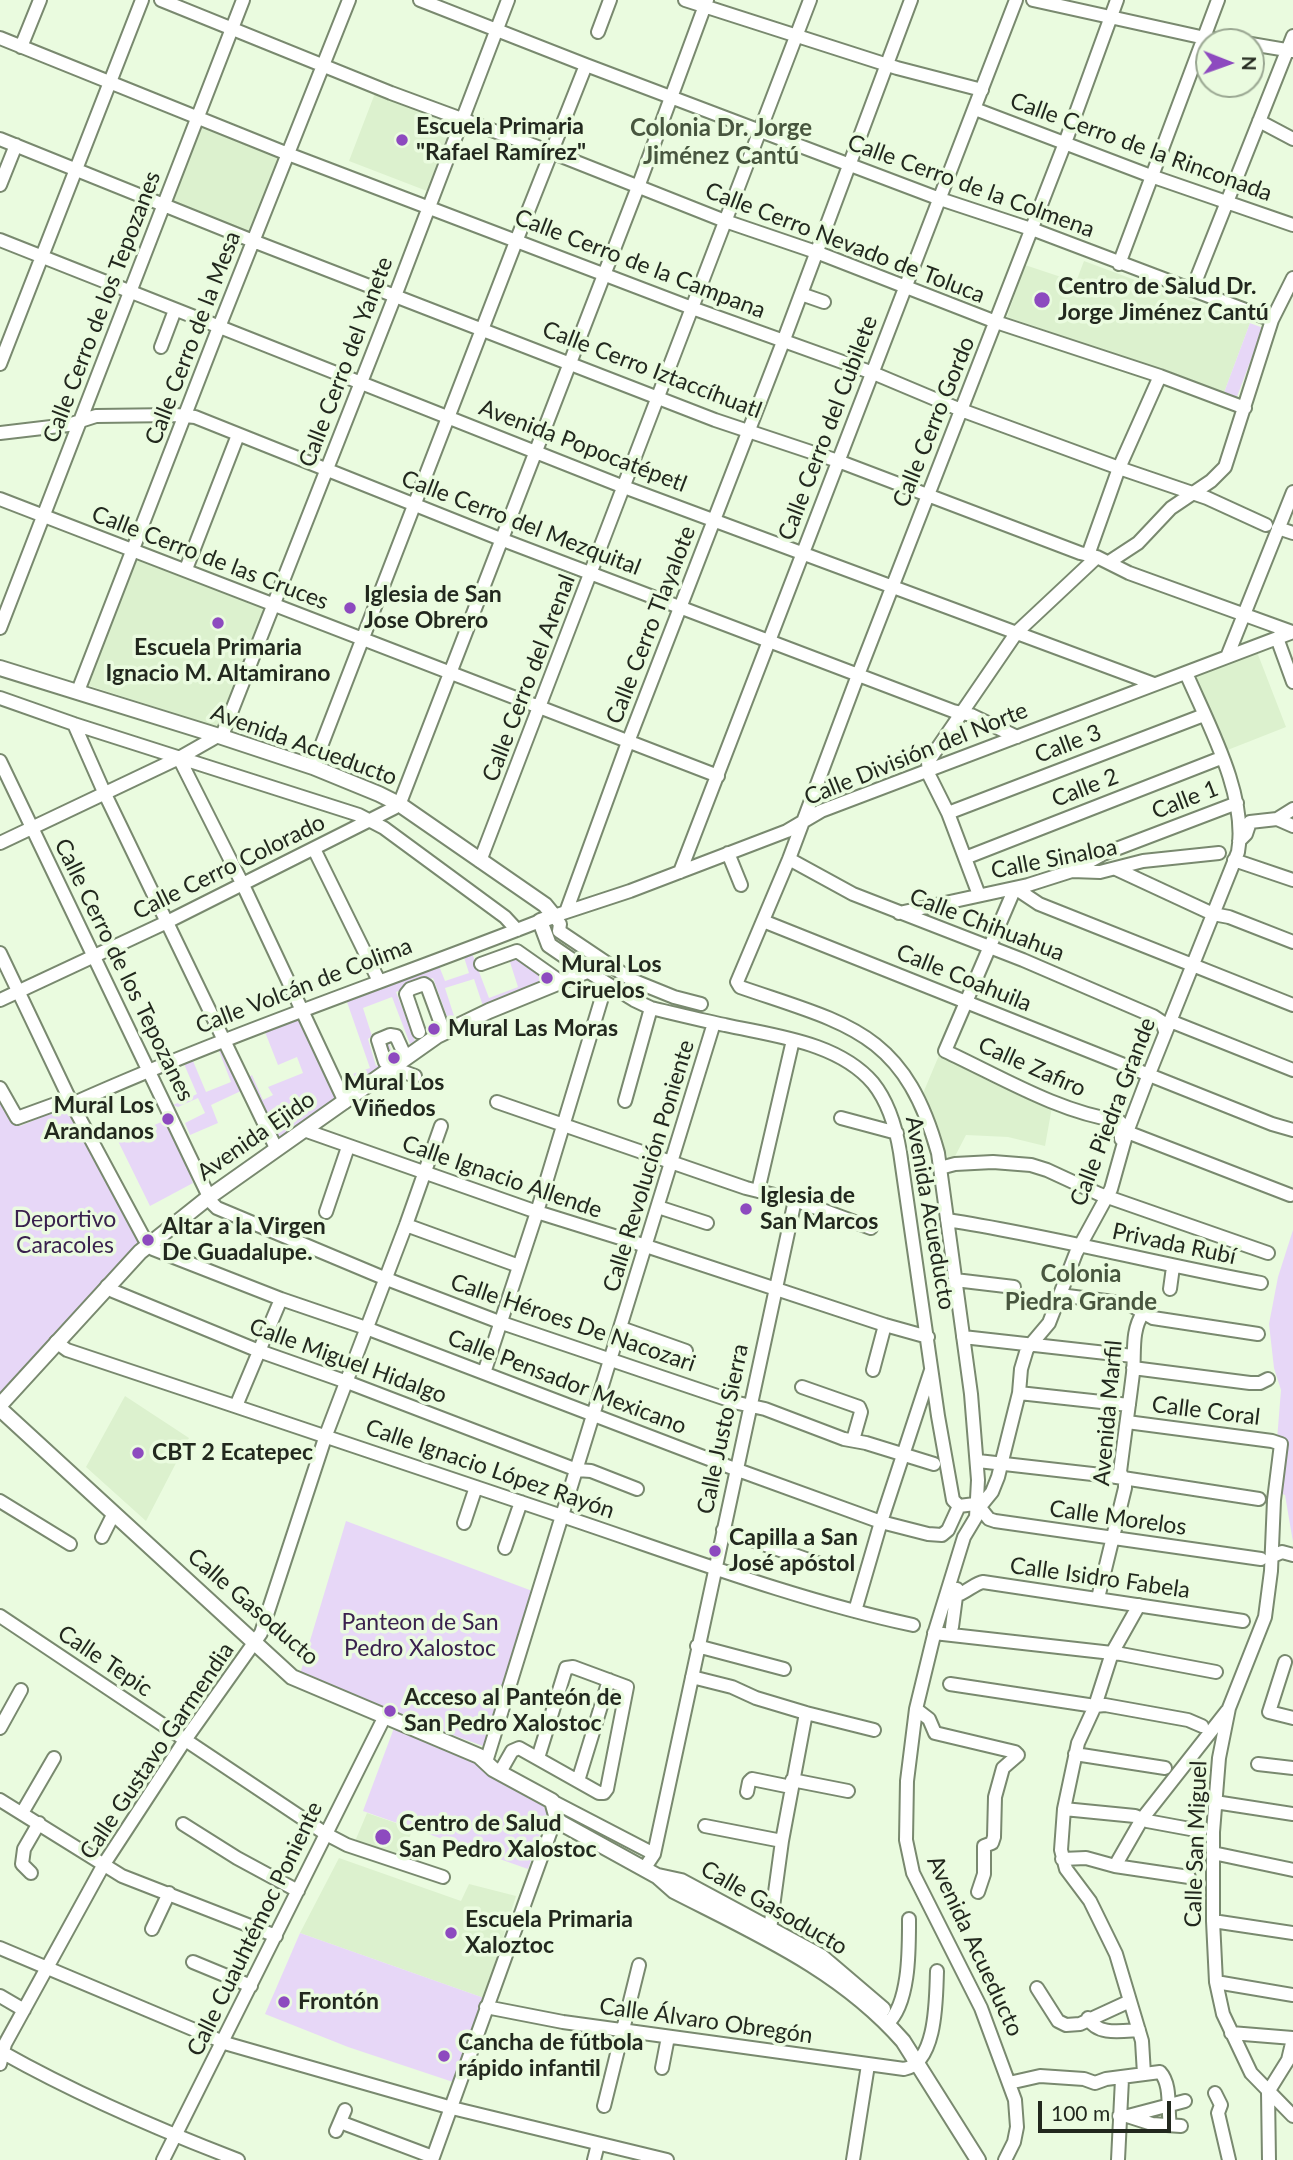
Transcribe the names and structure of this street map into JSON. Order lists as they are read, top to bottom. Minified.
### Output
{"streets":{"main road":["Avenida Acueducto","Avenida Ejido","Calle Gasoducto"],"street":["Calle Cerro de la Rinconada","Calle Cerro de la Colmena","Calle Cerro Nevado de Toluca","Calle Cerro de la Campana","Calle Cerro de los Tepozanes","Calle Cerro de la Mesa","Calle Cerro del Yanete","Calle Cerro Iztaccíhuatl","Calle Cerro Gordo","Calle Cerro del Cubilete","Avenida Popocatépetl","Calle Cerro del Mezquital","Calle Cerro de las Cruces","Calle Cerro Tlayalote","Calle Cerro del Arenal","Calle 3","Calle División del Norte","Calle 2","Calle 1","Calle Sinaloa","Calle Cerro Colorado","Calle Chihuahua","Calle Coahuila","Calle Volcán de Colima","Calle Zafiro","Calle Piedra Grande","Calle Revolución Poniente","Calle Ignacio Allende","Privada Rubí","Calle Héroes De Nacozari","Calle Miguel Hidalgo","Calle Pensador Mexicano","Calle Coral","Avenida Marfil","Calle Justo Sierra","Calle Ignacio López Rayón","Calle Morelos","Calle Isidro Fabela","Calle Tepic","Calle Gustavo Garmendia","Calle San Miguel","Calle Cuauhtémoc Poniente","Calle Álvaro Obregón"]},"crossings":[["Calle Cerro de la Rinconada","Calle Cerro Gordo"],["Calle Cerro de la Rinconada","Calle Cerro del Cubilete"],["Calle Cerro de la Rinconada","Calle Cerro Tlayalote"],["Calle Cerro de la Rinconada","Calle Cerro del Arenal"],["Calle Cerro de la Colmena","Calle Cerro del Yanete"],["Calle Cerro de la Colmena","Calle Cerro Gordo"],["Calle Cerro de la Colmena","Calle Cerro del Cubilete"],["Calle Cerro de la Colmena","Calle Cerro Tlayalote"],["Calle Cerro de la Colmena","Calle Cerro del Arenal"],["Calle Cerro Nevado de Toluca","Calle Cerro de los Tepozanes"],["Calle Cerro Nevado de Toluca","Calle Cerro de la Mesa"],["Calle Cerro Nevado de Toluca","Calle Cerro del Yanete"],["Calle Cerro Nevado de Toluca","Calle Cerro Gordo"],["Calle Cerro Nevado de Toluca","Calle Cerro del Cubilete"],["Calle Cerro Nevado de Toluca","Calle Cerro Tlayalote"],["Calle Cerro Nevado de Toluca","Calle Cerro del Arenal"],["Calle Cerro de la Campana","Calle Cerro de los Tepozanes"],["Calle Cerro de la Campana","Calle Cerro de la Mesa"],["Calle Cerro de la Campana","Calle Cerro del Yanete"],["Calle Cerro de la Campana","Calle Cerro Gordo"],["Calle Cerro de la Campana","Calle Cerro del Cubilete"],["Calle Cerro de la Campana","Calle Cerro Tlayalote"],["Calle Cerro de la Campana","Calle Cerro del Arenal"],["Calle Cerro de los Tepozanes","Calle Cerro Iztaccíhuatl"],["Calle Cerro de los Tepozanes","Avenida Popocatépetl"],["Calle Cerro de los Tepozanes","Calle Cerro del Mezquital"],["Calle Cerro de los Tepozanes","Calle Cerro de las Cruces"],["Calle Cerro de los Tepozanes","Calle Cerro Colorado"],["Calle Cerro de los Tepozanes","Calle Volcán de Colima"],["Calle Cerro de los Tepozanes","Avenida Ejido"],["Calle Cerro de los Tepozanes","Calle Héroes De Nacozari"],["Calle Cerro de la Mesa","Calle Cerro Iztaccíhuatl"],["Calle Cerro de la Mesa","Avenida Popocatépetl"],["Calle Cerro de la Mesa","Calle Cerro del Mezquital"],["Calle Cerro de la Mesa","Calle Cerro de las Cruces"],["Calle Cerro de la Mesa","Avenida Acueducto"],["Calle Cerro del Yanete","Calle Cerro Iztaccíhuatl"],["Calle Cerro del Yanete","Avenida Popocatépetl"],["Calle Cerro del Yanete","Calle Cerro del Mezquital"],["Calle Cerro del Yanete","Calle Cerro de las Cruces"],["Calle Cerro del Yanete","Avenida Acueducto"],["Calle Cerro Iztaccíhuatl","Calle Cerro Gordo"],["Calle Cerro Iztaccíhuatl","Calle Cerro del Cubilete"],["Calle Cerro Iztaccíhuatl","Calle Cerro Tlayalote"],["Calle Cerro Iztaccíhuatl","Calle Cerro del Arenal"],["Calle Cerro Iztaccíhuatl","Calle División del Norte"],["Calle Cerro Gordo","Avenida Popocatépetl"],["Calle Cerro Gordo","Calle Cerro del Mezquital"],["Calle Cerro Gordo","Calle División del Norte"],["Calle Cerro Gordo","Calle Chihuahua"],["Calle Cerro del Cubilete","Avenida Popocatépetl"],["Calle Cerro del Cubilete","Calle Cerro del Mezquital"],["Calle Cerro del Cubilete","Calle Cerro de las Cruces"],["Calle Cerro del Cubilete","Calle División del Norte"],["Avenida Popocatépetl","Calle Cerro Tlayalote"],["Avenida Popocatépetl","Calle Cerro del Arenal"],["Avenida Popocatépetl","Calle División del Norte"],["Calle Cerro del Mezquital","Calle Cerro Tlayalote"],["Calle Cerro del Mezquital","Calle Cerro del Arenal"],["Calle Cerro del Mezquital","Calle División del Norte"],["Calle Cerro de las Cruces","Calle Cerro Tlayalote"],["Calle Cerro de las Cruces","Calle Cerro del Arenal"],["Calle Cerro Tlayalote","Avenida Acueducto"],["Calle Cerro Tlayalote","Calle División del Norte"],["Calle Cerro Tlayalote","Calle Volcán de Colima"],["Calle Cerro del Arenal","Avenida Acueducto"],["Avenida Acueducto","Calle División del Norte"],["Avenida Acueducto","Calle Cerro Colorado"],["Avenida Acueducto","Calle Coahuila"],["Avenida Acueducto","Calle Volcán de Colima"],["Avenida Acueducto","Calle Piedra Grande"],["Avenida Acueducto","Avenida Ejido"],["Avenida Acueducto","Calle Revolución Poniente"],["Avenida Acueducto","Calle Ignacio Allende"],["Avenida Acueducto","Privada Rubí"],["Avenida Acueducto","Calle Pensador Mexicano"],["Avenida Acueducto","Calle Morelos"],["Calle División del Norte","Calle Volcán de Colima"],["Calle 1","Calle Sinaloa"],["Calle Sinaloa","Calle Chihuahua"],["Calle Chihuahua","Calle Piedra Grande"],["Calle Coahuila","Calle Zafiro"],["Calle Coahuila","Calle Piedra Grande"],["Calle Zafiro","Calle Piedra Grande"],["Calle Piedra Grande","Privada Rubí"],["Calle Piedra Grande","Calle Coral"],["Calle Piedra Grande","Calle Morelos"],["Avenida Ejido","Calle Ignacio Allende"],["Avenida Ejido","Calle Héroes De Nacozari"],["Avenida Ejido","Calle Miguel Hidalgo"],["Avenida Ejido","Calle Pensador Mexicano"],["Avenida Ejido","Calle Ignacio López Rayón"],["Avenida Ejido","Calle Gasoducto"],["Calle Revolución Poniente","Calle Ignacio Allende"],["Calle Revolución Poniente","Calle Héroes De Nacozari"],["Calle Revolución Poniente","Calle Miguel Hidalgo"],["Calle Revolución Poniente","Calle Pensador Mexicano"],["Calle Revolución Poniente","Calle Ignacio López Rayón"],["Calle Revolución Poniente","Calle Gasoducto"],["Calle Ignacio Allende","Calle Justo Sierra"],["Calle Ignacio Allende","Calle Gustavo Garmendia"],["Calle Héroes De Nacozari","Calle Justo Sierra"],["Calle Héroes De Nacozari","Calle Gustavo Garmendia"],["Calle Miguel Hidalgo","Calle Gustavo Garmendia"],["Calle Pensador Mexicano","Calle Justo Sierra"],["Calle Pensador Mexicano","Calle Gustavo Garmendia"],["Calle Coral","Avenida Marfil"],["Calle Coral","Calle San Miguel"],["Avenida Marfil","Calle Morelos"],["Avenida Marfil","Calle Isidro Fabela"],["Calle Justo Sierra","Calle Ignacio López Rayón"],["Calle Justo Sierra","Calle Gasoducto"],["Calle Ignacio López Rayón","Calle Gustavo Garmendia"],["Calle Morelos","Calle San Miguel"],["Calle Gasoducto","Calle Gustavo Garmendia"],["Calle Gasoducto","Calle Cuauhtémoc Poniente"],["Calle Gasoducto","Calle Álvaro Obregón"],["Calle Tepic","Calle Gustavo Garmendia"],["Calle Tepic","Calle Cuauhtémoc Poniente"]],"districts":["Colonia Dr. Jorge Jiménez Cantú","Colonia Piedra Grande"],"parks":["Deportivo Caracoles","Panteon de San Pedro Xalostoc"],"places":["Escuela Primaria \"Rafael Ramírez\"","Centro de Salud Dr. Jorge Jiménez Cantú","Iglesia de San Jose Obrero","Escuela Primaria Ignacio M. Altamirano","Mural Los Ciruelos","Mural Las Moras","Mural Los Viñedos","Mural Los Arandanos","Iglesia de San Marcos","Altar a la Virgen De Guadalupe.","CBT 2 Ecatepec","Capilla a San José apóstol","Acceso al Panteón de San Pedro Xalostoc","Centro de Salud San Pedro Xalostoc","Escuela Primaria Xaloztoc","Frontón","Cancha de fútbola rápido infantil"],"scale_bar":"100 m","north":"right"}
